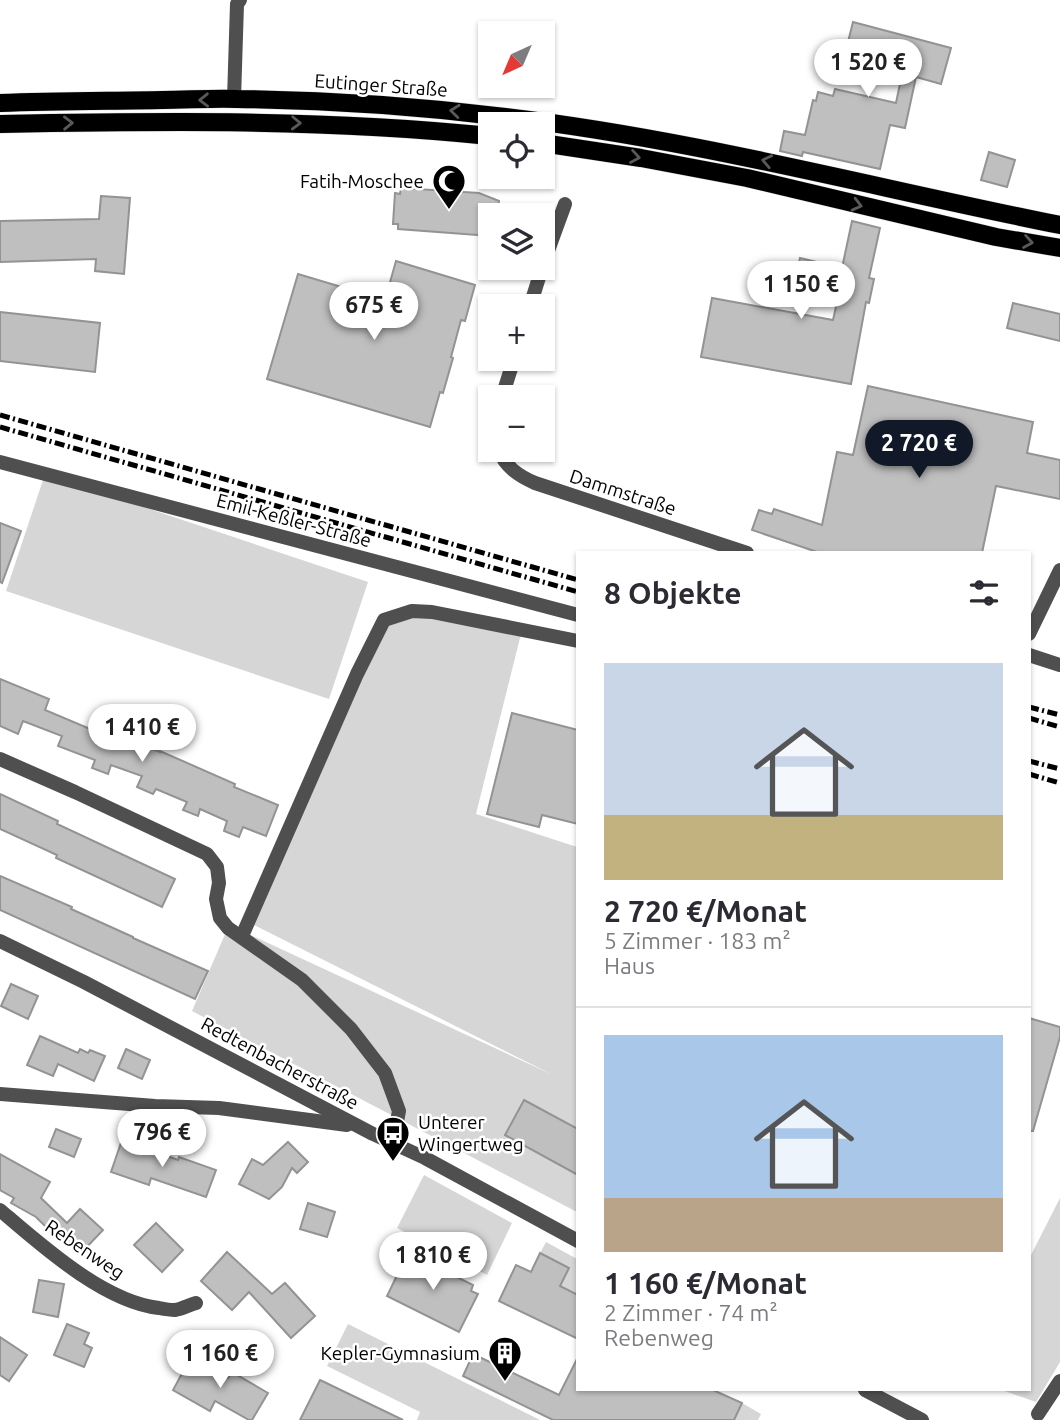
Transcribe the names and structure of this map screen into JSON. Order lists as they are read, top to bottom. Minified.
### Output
{"streets":{"main road":["Eutinger Straße"],"street":["Dammstraße","Emil-Keßler-Straße","Redtenbacherstraße","Rebenweg"]},"places":{"mosque":["Fatih-Moschee"],"bus stop":["Unterer Wingertweg"],"building":["Kepler-Gymnasium"]},"north":"bottom left","page":{"map_buttons":["+","−"],"price":["1 520 €","1 150 €","675 €","2 720 €","1 410 €","796 €","1 810 €","1 160 €"],"heading":"8 Objekte","list":[{"name":"2 720 €/Monat","note":"5 Zimmer · 183 m² · Haus"},{"name":"1 160 €/Monat","note":"2 Zimmer · 74 m² · Rebenweg"}]}}
